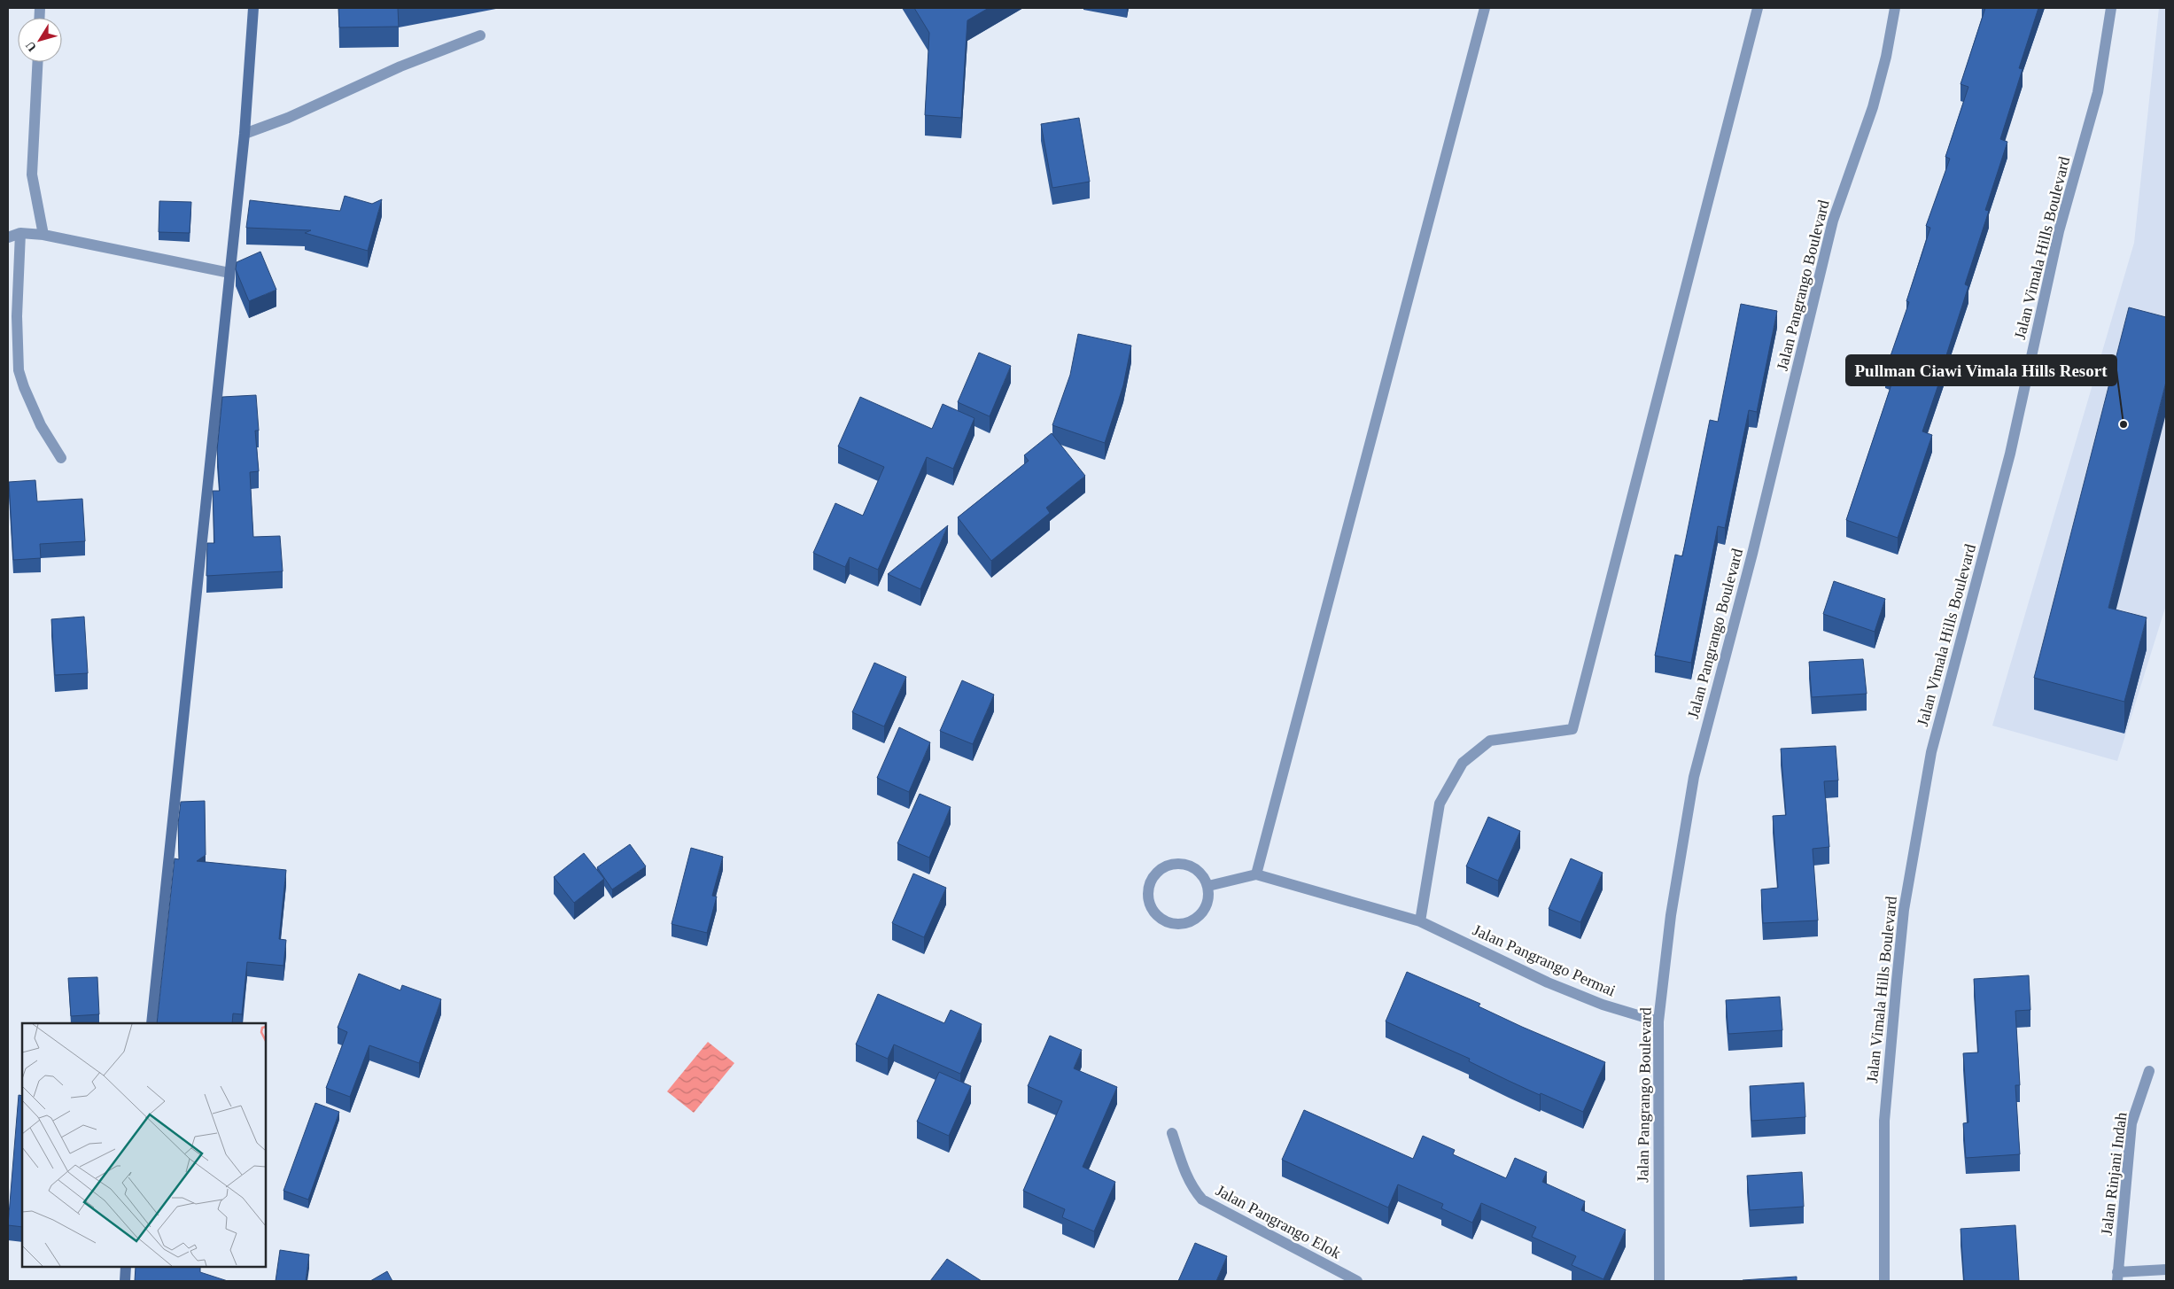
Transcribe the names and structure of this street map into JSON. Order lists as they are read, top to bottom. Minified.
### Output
{"streets":{"street":["Jalan Vimala Hills Boulevard","Jalan Pangrango Boulevard","Jalan Pangrango Permai","Jalan Rinjani Indah","Jalan Pangrango Elok"]},"crossings":[["Jalan Pangrango Boulevard","Jalan Pangrango Permai"]],"places":["Pullman Ciawi Vimala Hills Resort"],"north":"bottom left"}
